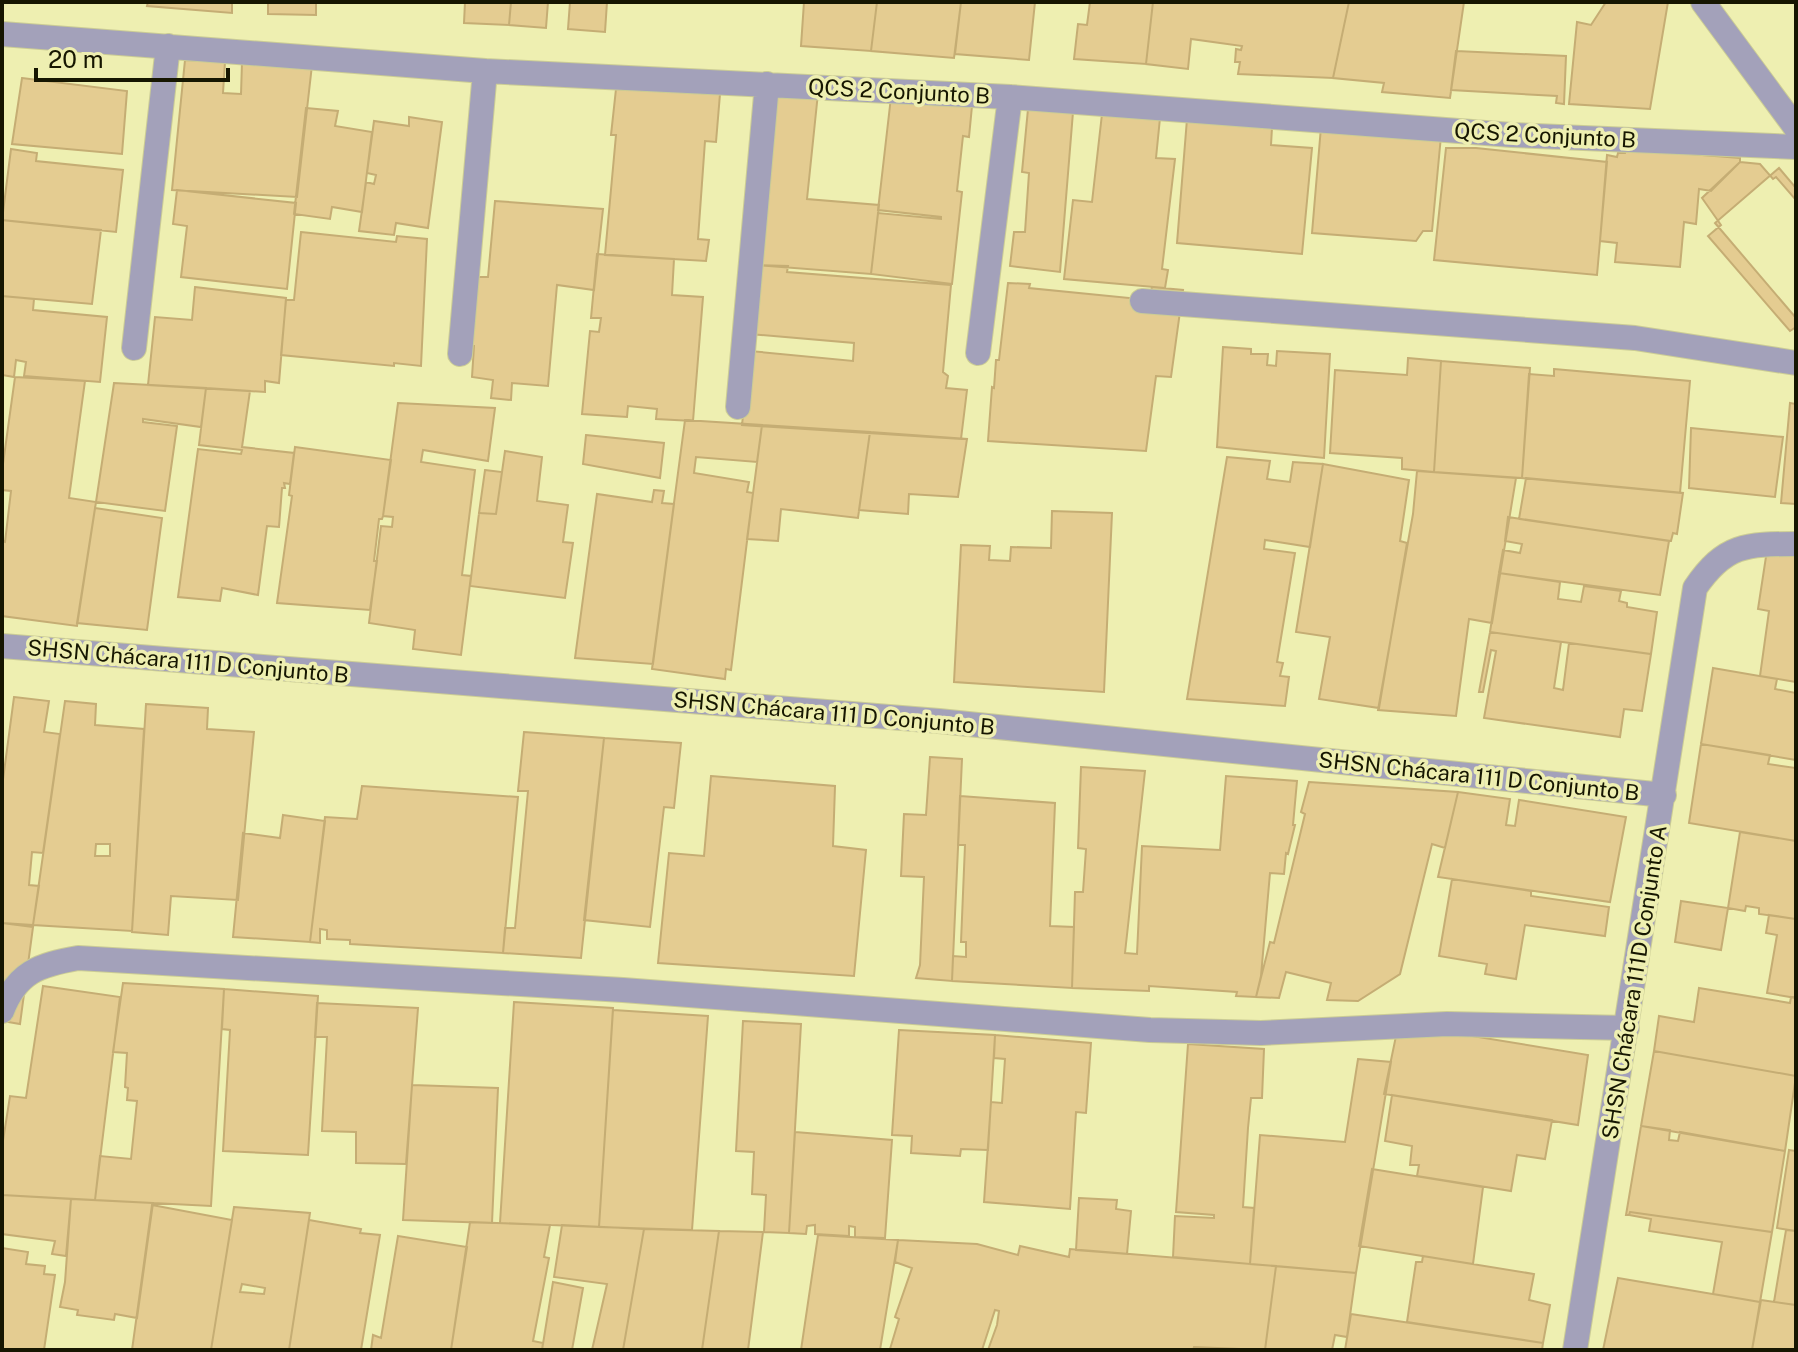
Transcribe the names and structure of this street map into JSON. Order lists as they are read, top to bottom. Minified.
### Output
{"streets":{"street":["QCS 2 Conjunto B","SHSN Chácara 111 D Conjunto B","SHSN Chácara 111D Conjunto A"]},"crossings":[["SHSN Chácara 111 D Conjunto B","SHSN Chácara 111D Conjunto A"]],"scale_bar":"20 m"}
